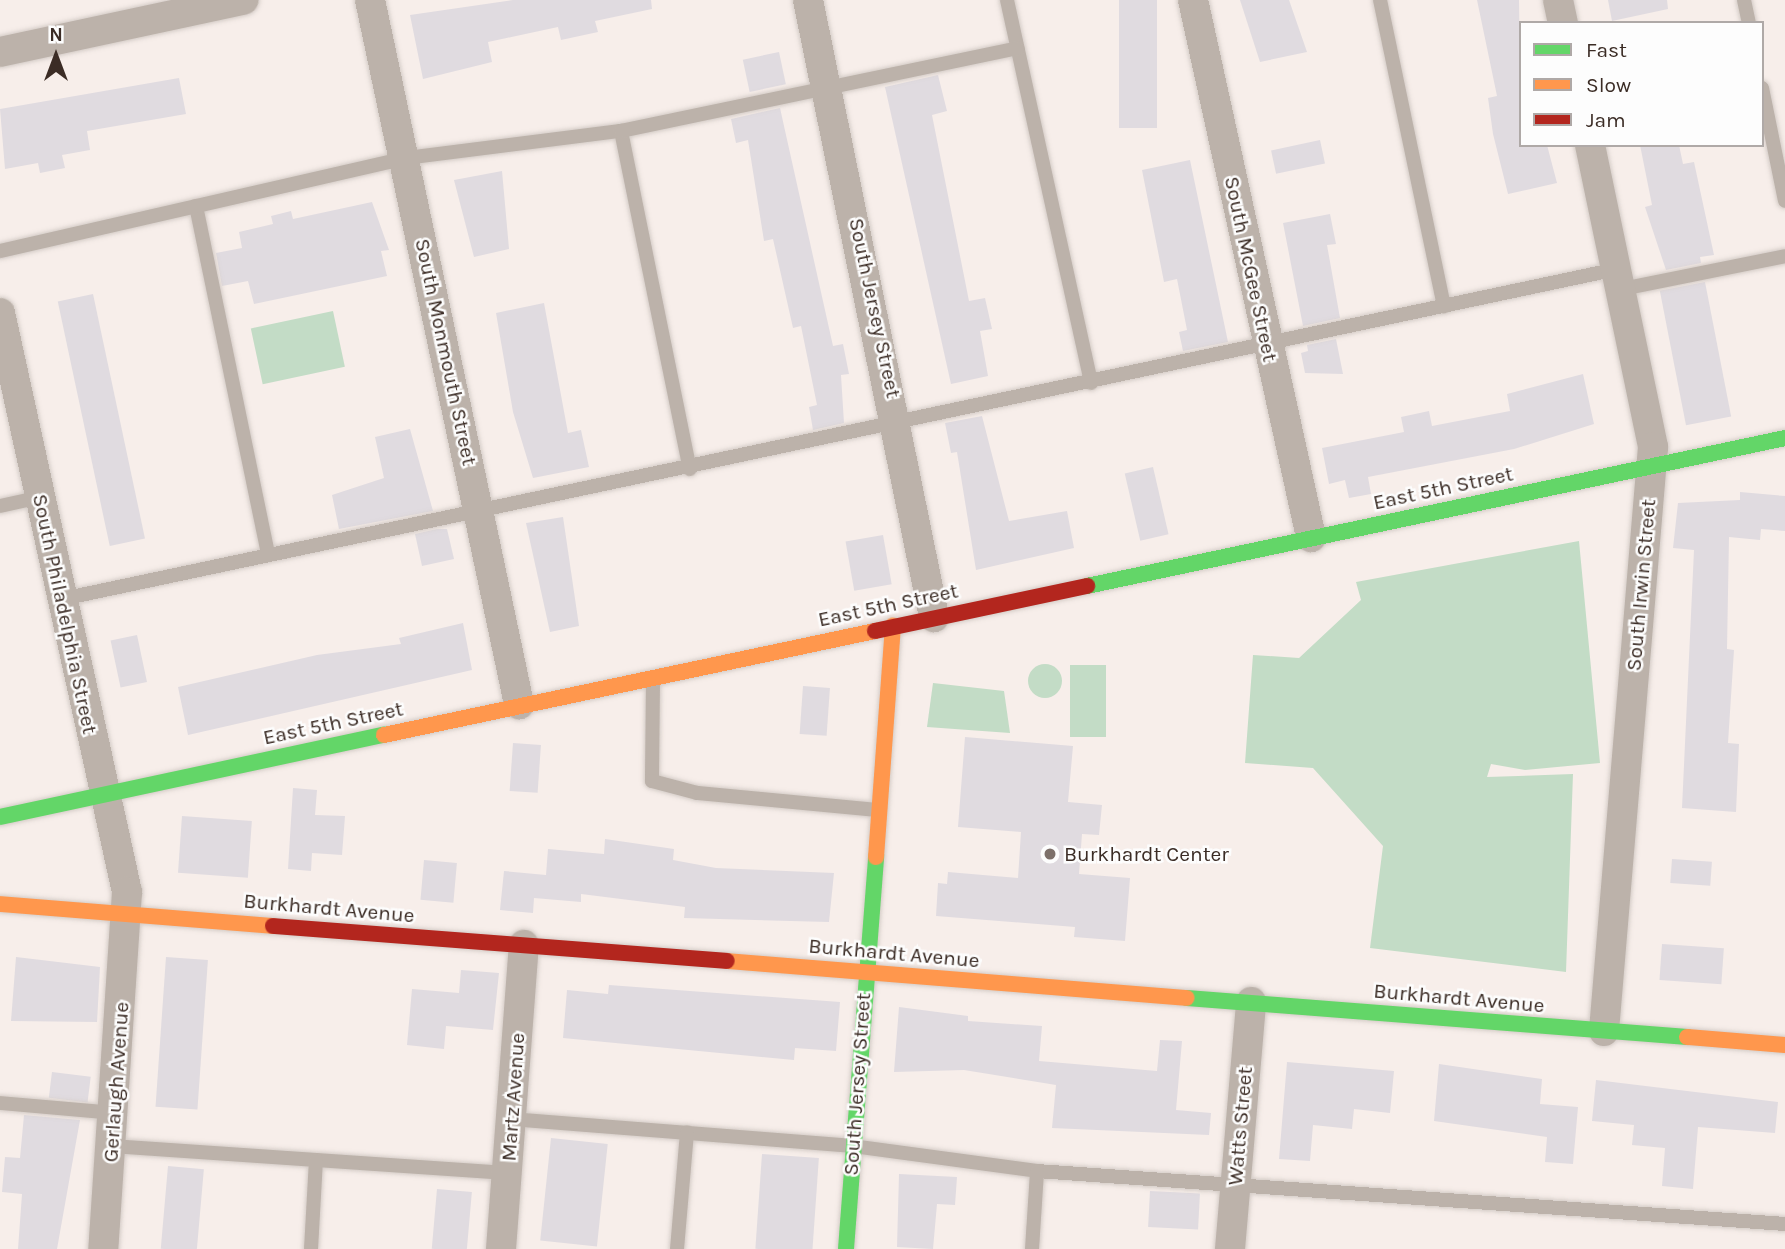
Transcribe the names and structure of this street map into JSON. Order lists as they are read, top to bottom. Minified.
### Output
{"streets":{"street":["South McGee Street","South Jersey Street","South Monmouth Street","East 5th Street","South Irwin Street","South Philadelphia Street","Burkhardt Avenue","Gerlaugh Avenue","Martz Avenue","Watts Street"]},"crossings":[["South McGee Street","East 5th Street"],["South Jersey Street","East 5th Street"],["South Jersey Street","Burkhardt Avenue"],["South Monmouth Street","East 5th Street"],["East 5th Street","South Irwin Street"],["East 5th Street","South Philadelphia Street"],["South Irwin Street","Burkhardt Avenue"],["South Philadelphia Street","Burkhardt Avenue"],["South Philadelphia Street","Gerlaugh Avenue"],["Burkhardt Avenue","Gerlaugh Avenue"],["Burkhardt Avenue","Martz Avenue"],["Burkhardt Avenue","Watts Street"]],"places":["Burkhardt Center"],"legend":["Fast","Slow","Jam"],"north":"top"}
